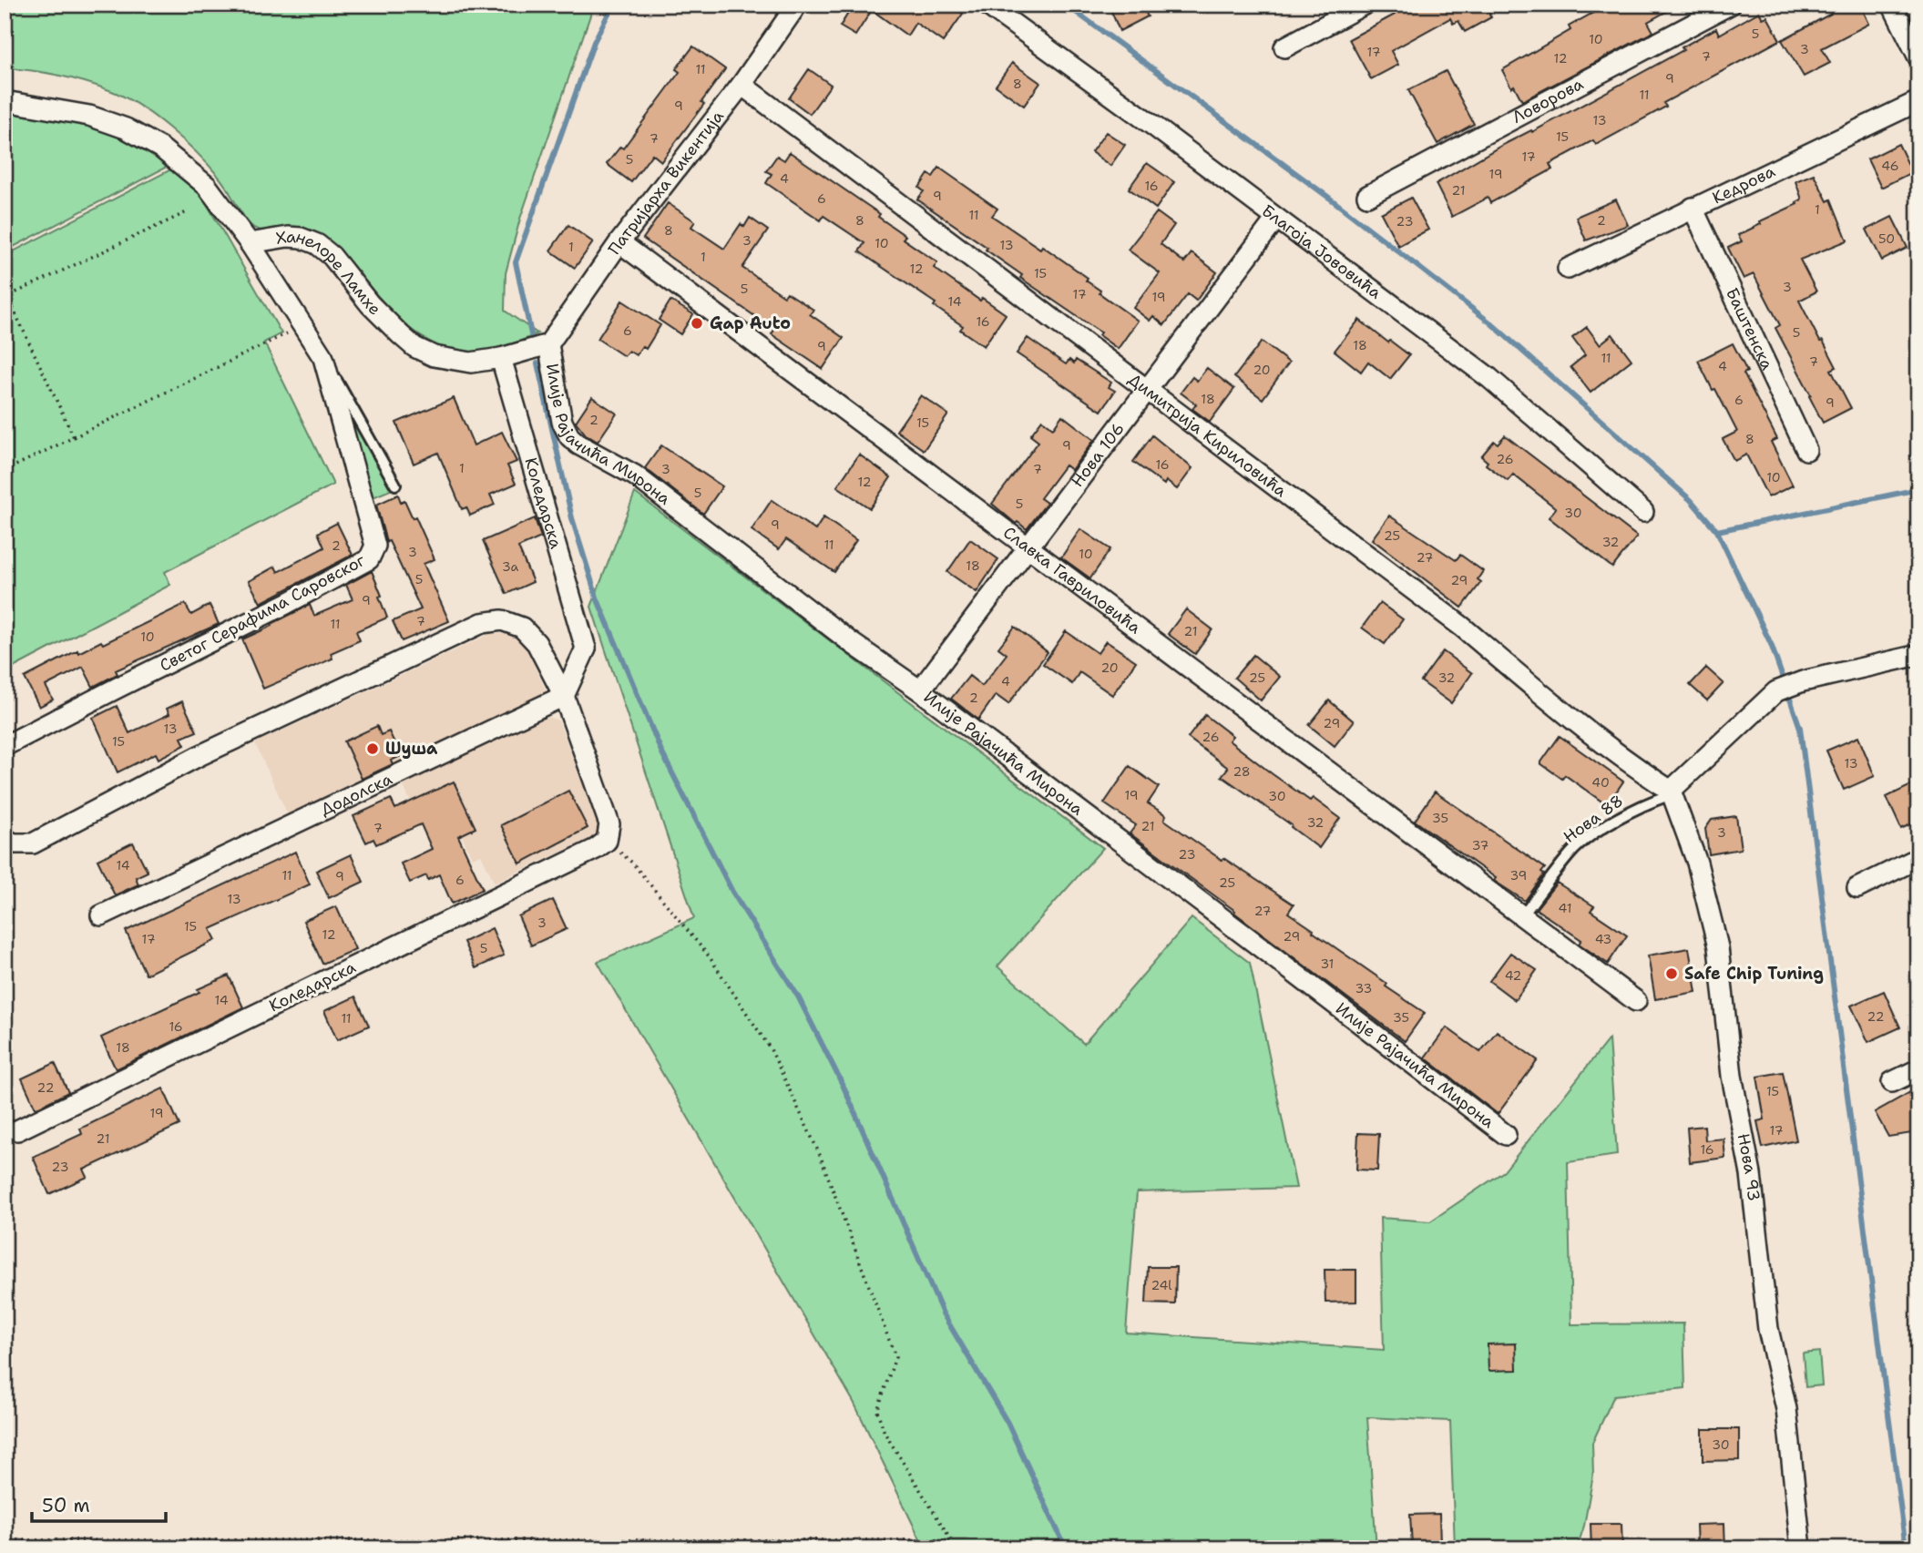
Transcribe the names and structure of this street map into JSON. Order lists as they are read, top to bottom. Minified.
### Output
{"streets":{"street":["Ловорова","Патријарха Викентија","Кедрова","Благоја Јововића","Ханелоре Ламхе","Баштенска","Илије Рајачића Мирона","Димитрија Кириловића","Нова 106","Коледарска","Славка Гавриловића","Светог Серафима Саровског","Додолска","Нова 93"],"lane":["Нова 88"]},"crossings":[["Патријарха Викентија","Ханелоре Ламхе"],["Патријарха Викентија","Илије Рајачића Мирона"],["Патријарха Викентија","Димитрија Кириловића"],["Патријарха Викентија","Славка Гавриловића"],["Кедрова","Баштенска"],["Благоја Јововића","Нова 106"],["Ханелоре Ламхе","Илије Рајачића Мирона"],["Ханелоре Ламхе","Коледарска"],["Ханелоре Ламхе","Светог Серафима Саровског"],["Илије Рајачића Мирона","Нова 106"],["Димитрија Кириловића","Нова 106"],["Димитрија Кириловића","Нова 88"],["Димитрија Кириловића","Нова 93"],["Нова 106","Славка Гавриловића"],["Славка Гавриловића","Нова 88"],["Нова 88","Нова 93"]],"places":["Gap Auto","Шуша","Safe Chip Tuning"],"house_numbers":["5","10","3","17","7","12","11","9","8","11","9","13","15","7","17","5","46","19","4","16","21","9","6","1","11","8","2","23","8","50","3","10","13","1","1","12","15","3","5","17","19","14","16","6","5","18","9","11","7","4","20","18","6","9","2","15","8","9","26","16","1","3","7","10","12","5","5","30","9","25","32","11","2","3","10","27","18","3a","5","29","9","7","11","21","10","20","25","32","4","2","29","13","26","15","13","28","40","19","30","35","32","21","7","3","37","23","14","11","39","9","6","25","13","41","27","3","15","12","29","17","43","5","31","42","33","14","22","35","11","16","18","22","15","19","17","21","16","23","24l","30"],"scale_bar":"50 m"}
